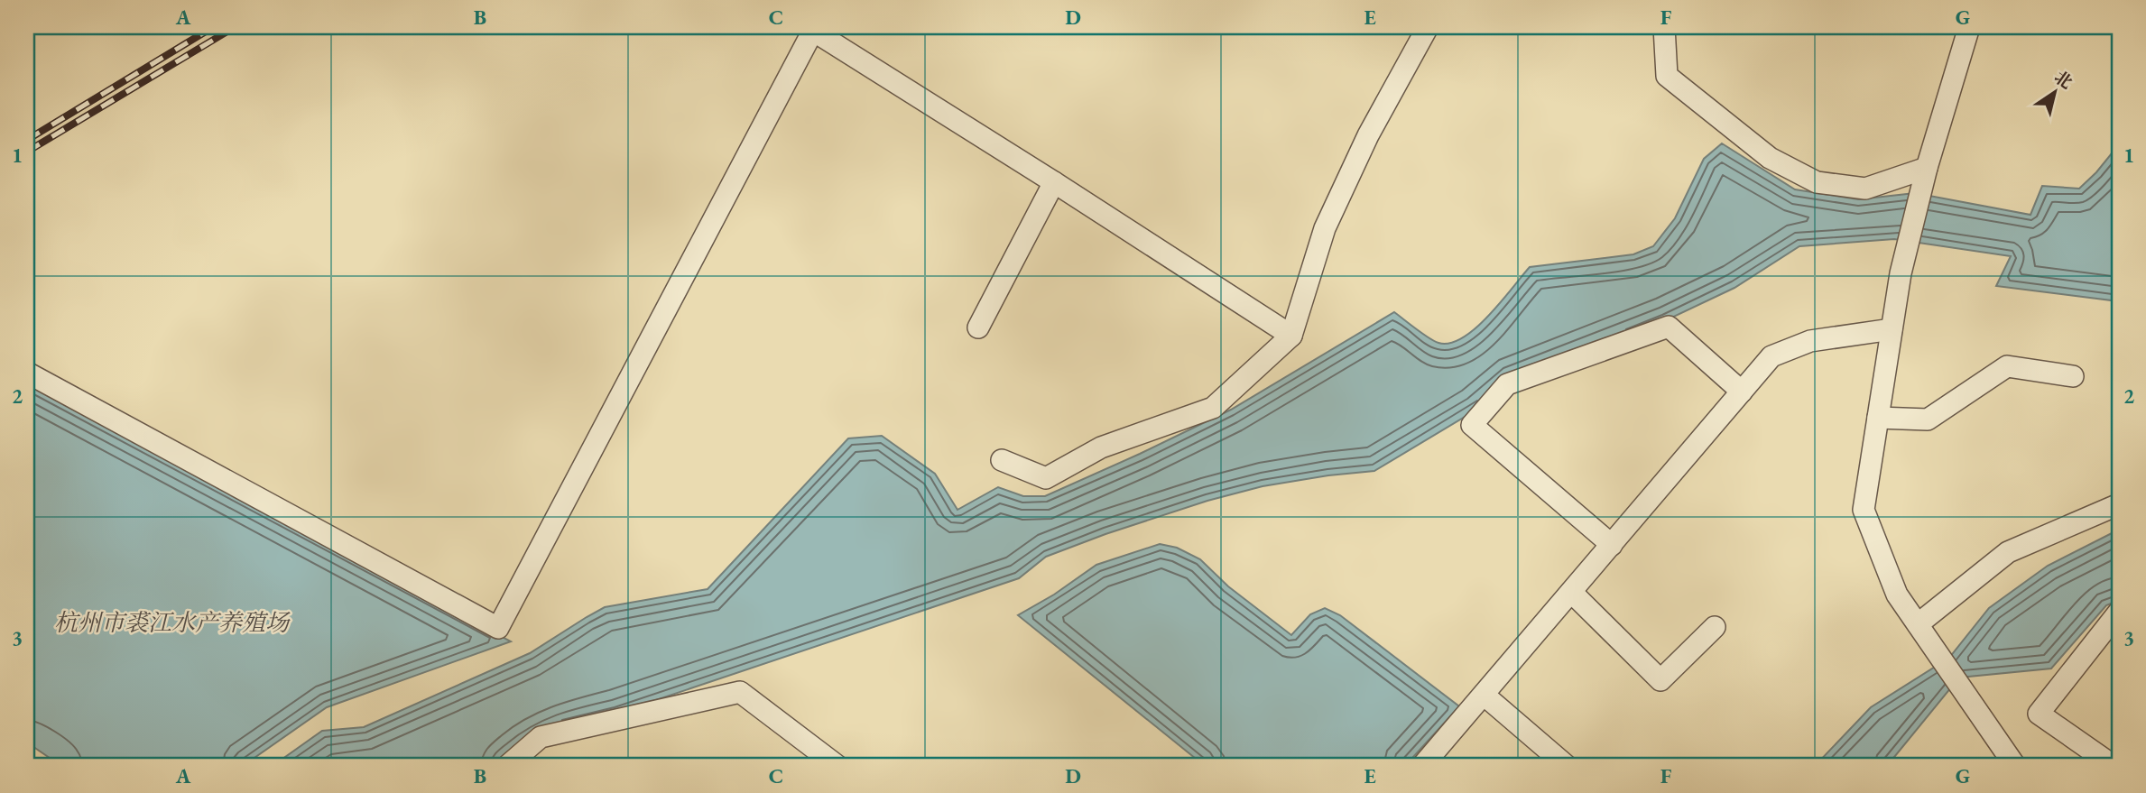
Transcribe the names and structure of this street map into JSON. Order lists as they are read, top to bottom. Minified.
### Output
{"water":["杭州市裘江水产养殖场"],"north":"top right","grid":{"columns":["A","B","C","D","E","F","G"],"rows":["1","2","3"]}}
